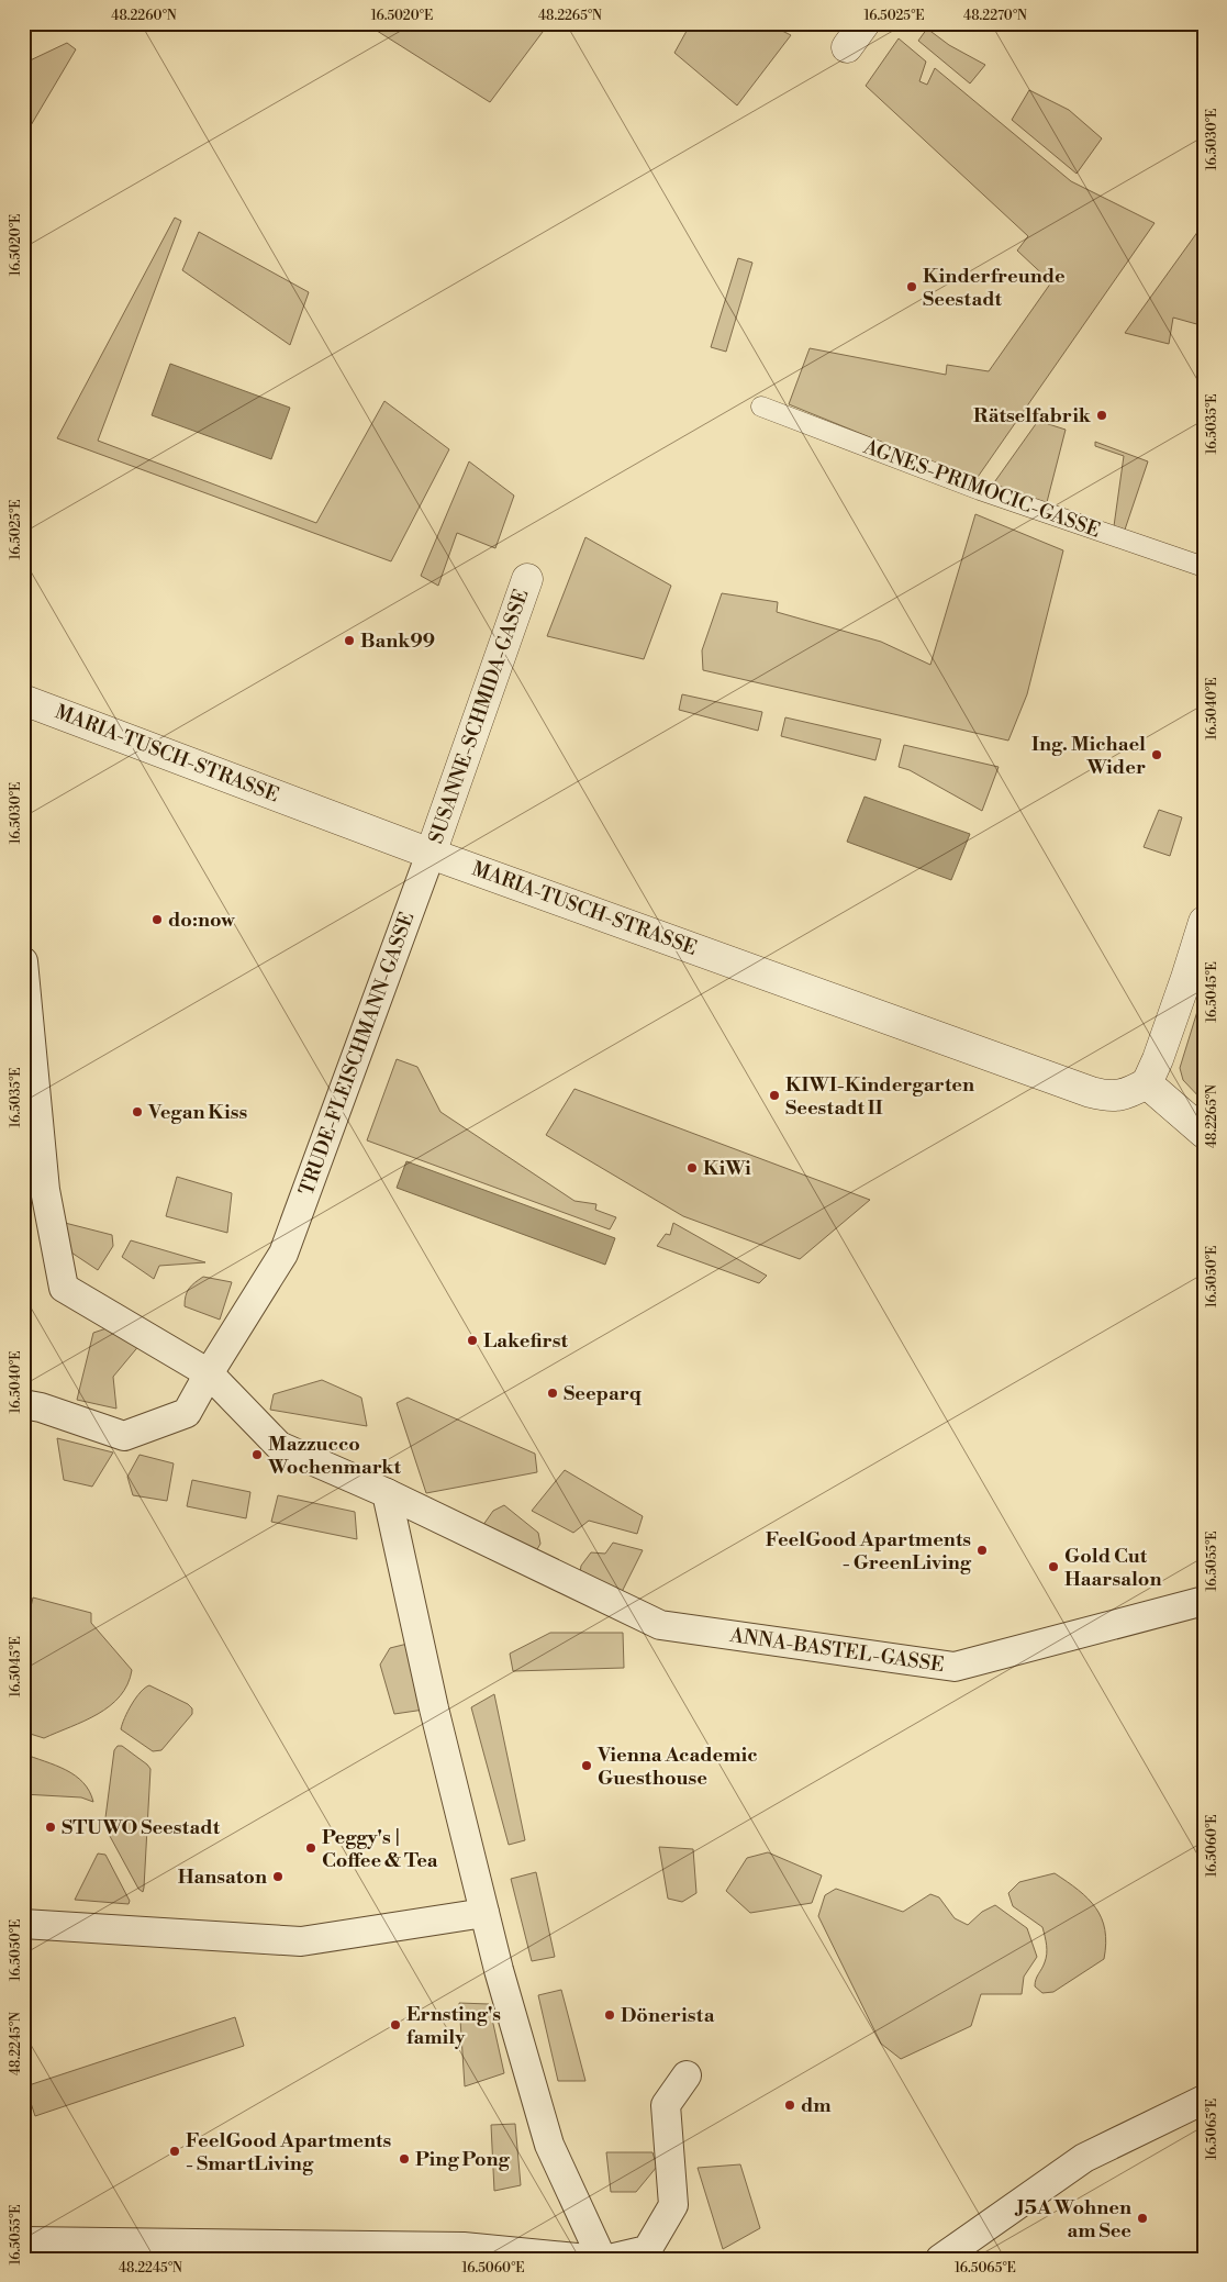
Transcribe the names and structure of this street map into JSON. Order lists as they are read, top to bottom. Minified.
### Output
{"streets":{"street":["SUSANNE-SCHMIDA-GASSE","MARIA-TUSCH-STRASSE","TRUDE-FLEISCHMANN-GASSE","ANNA-BASTEL-GASSE"],"lane":["AGNES-PRIMOCIC-GASSE"]},"crossings":[["SUSANNE-SCHMIDA-GASSE","MARIA-TUSCH-STRASSE"],["SUSANNE-SCHMIDA-GASSE","TRUDE-FLEISCHMANN-GASSE"],["MARIA-TUSCH-STRASSE","TRUDE-FLEISCHMANN-GASSE"],["TRUDE-FLEISCHMANN-GASSE","ANNA-BASTEL-GASSE"]],"places":["Kinderfreunde Seestadt","Rätselfabrik","Bank99","Ing. Michael Wider","do:now","KIWI-Kindergarten Seestadt II","Vegan Kiss","KiWi","Lakefirst","Seeparq","Mazzucco Wochenmarkt","FeelGood Apartments - GreenLiving","Gold Cut Haarsalon","Vienna Academic Guesthouse","STUWO Seestadt","Peggy's | Coffee & Tea","Hansaton","Dönerista","Ernsting's family","dm","FeelGood Apartments - SmartLiving","Ping Pong","J5A Wohnen am See"],"coordinates":["48.2260°N","16.5020°E","48.2265°N","16.5025°E","48.2270°N","16.5030°E","16.5035°E","16.5040°E","16.5045°E","16.5050°E","16.5055°E","16.5060°E","48.2245°N","16.5065°E"]}
